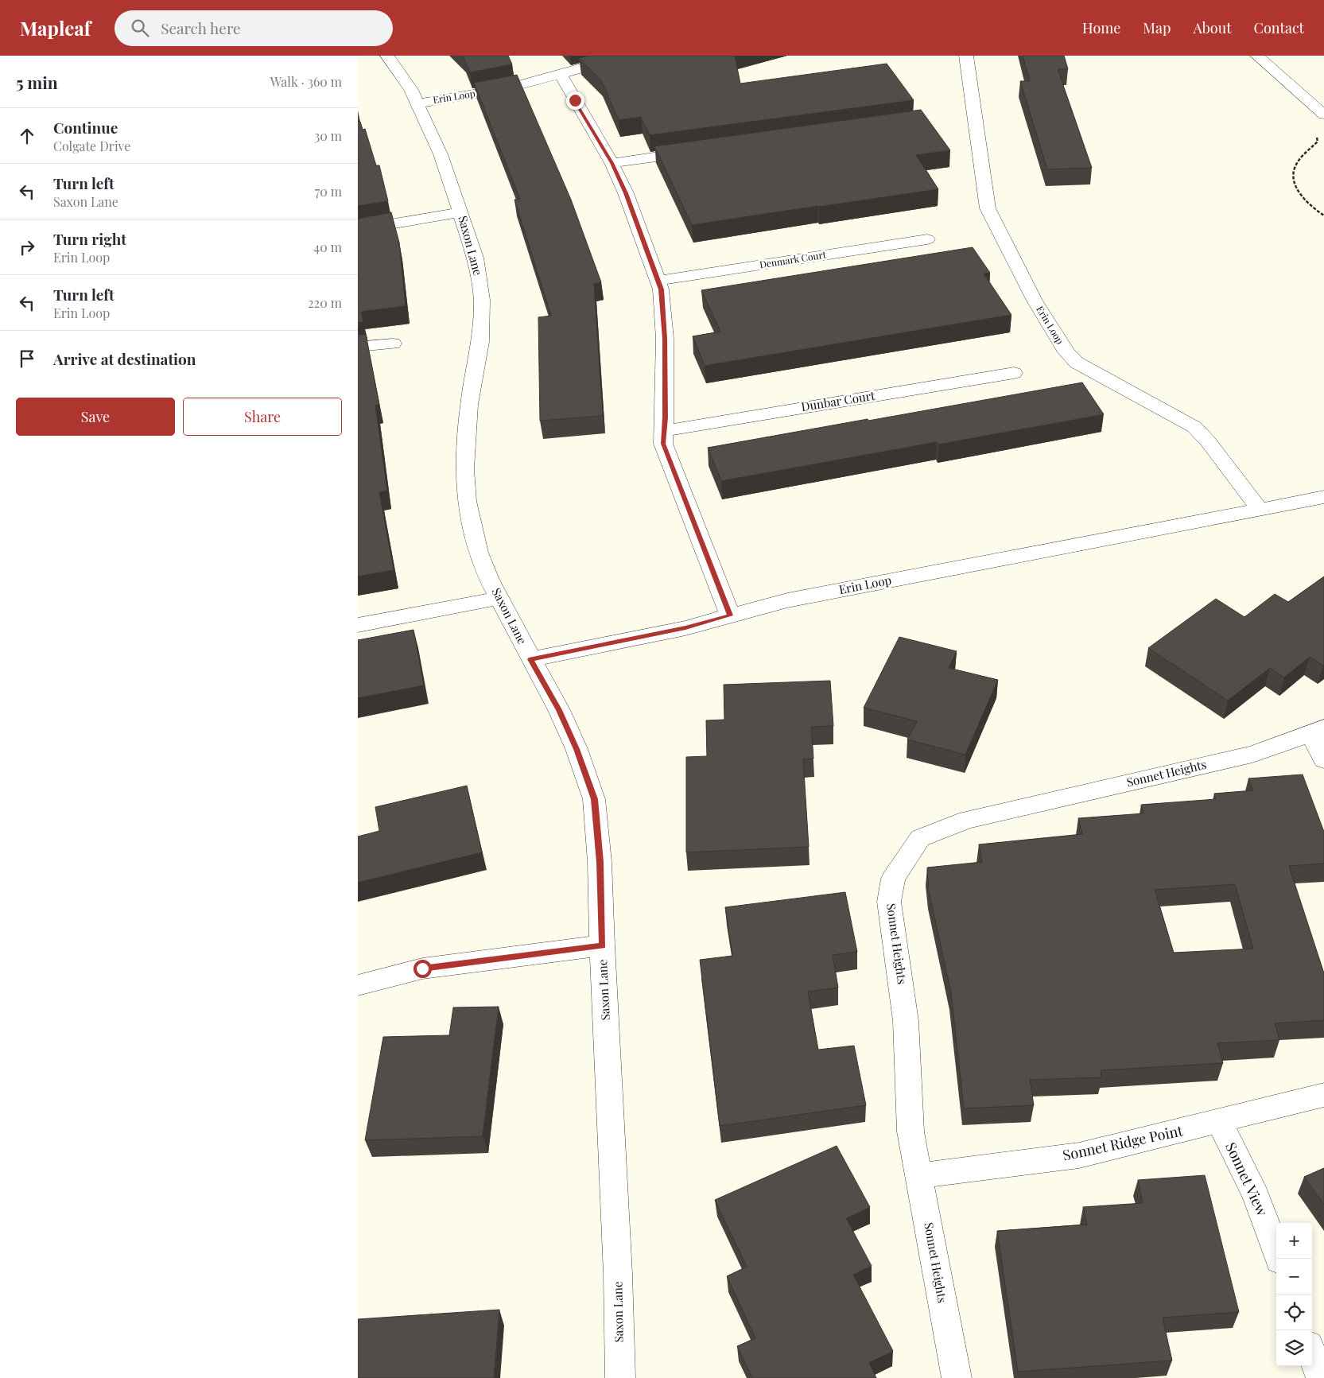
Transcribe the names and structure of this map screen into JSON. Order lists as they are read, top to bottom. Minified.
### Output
{"streets":{"street":["Erin Loop","Saxon Lane","Denmark Court","Dunbar Court","Sonnet Heights","Sonnet Ridge Point","Sonnet View"]},"crossings":[["Erin Loop","Saxon Lane"],["Sonnet Heights","Sonnet Ridge Point"],["Sonnet Ridge Point","Sonnet View"]],"page":{"header":"Mapleaf","search":"Search here","nav":["Home","Map","About","Contact"],"heading":["5 min","Walk · 360 m"],"list":[["Continue","Colgate Drive","30 m"],["Turn left","Saxon Lane","70 m"],["Turn right","Erin Loop","40 m"],["Turn left","Erin Loop","220 m"],"Arrive at destination"],"buttons":["Save","Share"],"map_buttons":["+","−"]}}
